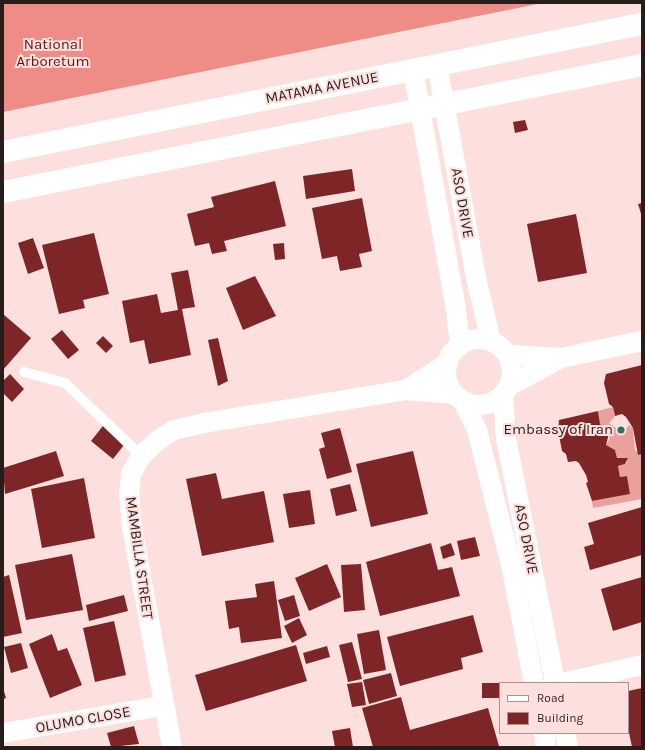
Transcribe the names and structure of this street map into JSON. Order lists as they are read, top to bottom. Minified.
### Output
{"streets":{"main road":["MATAMA AVENUE"],"street":["ASO DRIVE","MAMBILLA STREET","OLUMO CLOSE"]},"crossings":[["MATAMA AVENUE","ASO DRIVE"],["MAMBILLA STREET","OLUMO CLOSE"]],"parks":["National Arboretum"],"places":["Embassy of Iran"],"legend":["Road","Building"]}
